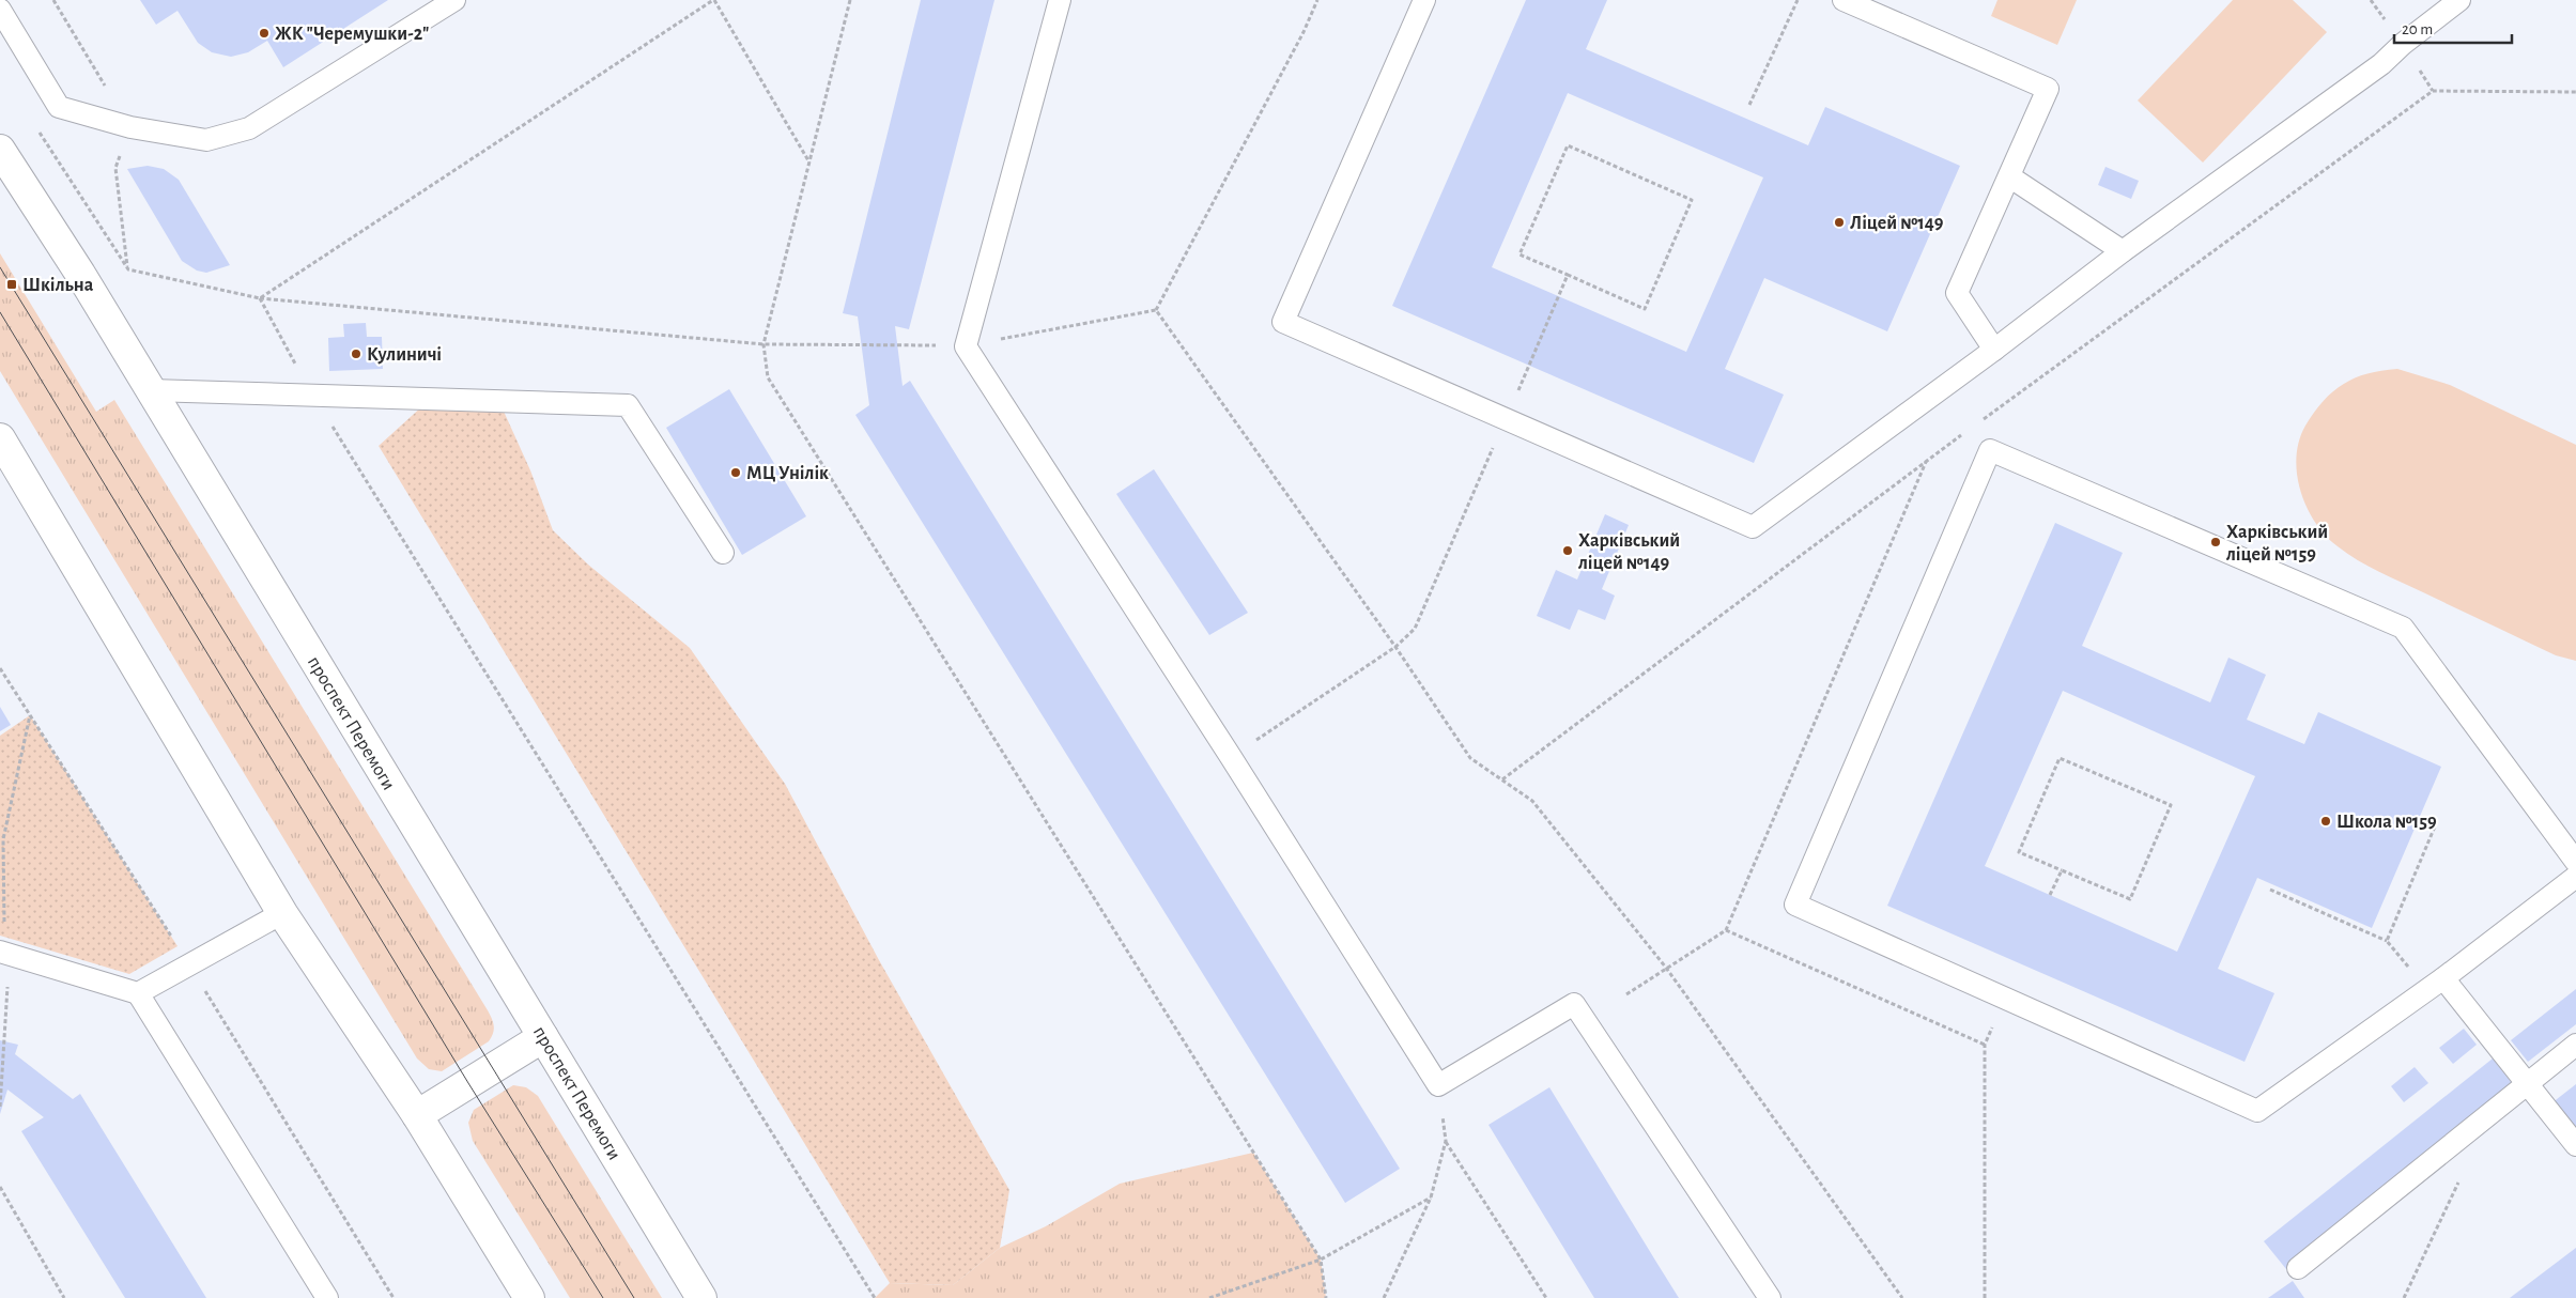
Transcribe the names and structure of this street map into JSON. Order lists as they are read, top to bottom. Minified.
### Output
{"streets":{"main road":["проспект Перемоги"]},"places":{"other":["ЖК \"Черемушки-2\"","Ліцей №149","Кулиничі","МЦ Унілік","Харківський ліцей №159","Харківський ліцей №149","Школа №159"],"transit":["Шкільна"]},"scale_bar":"20 m"}
